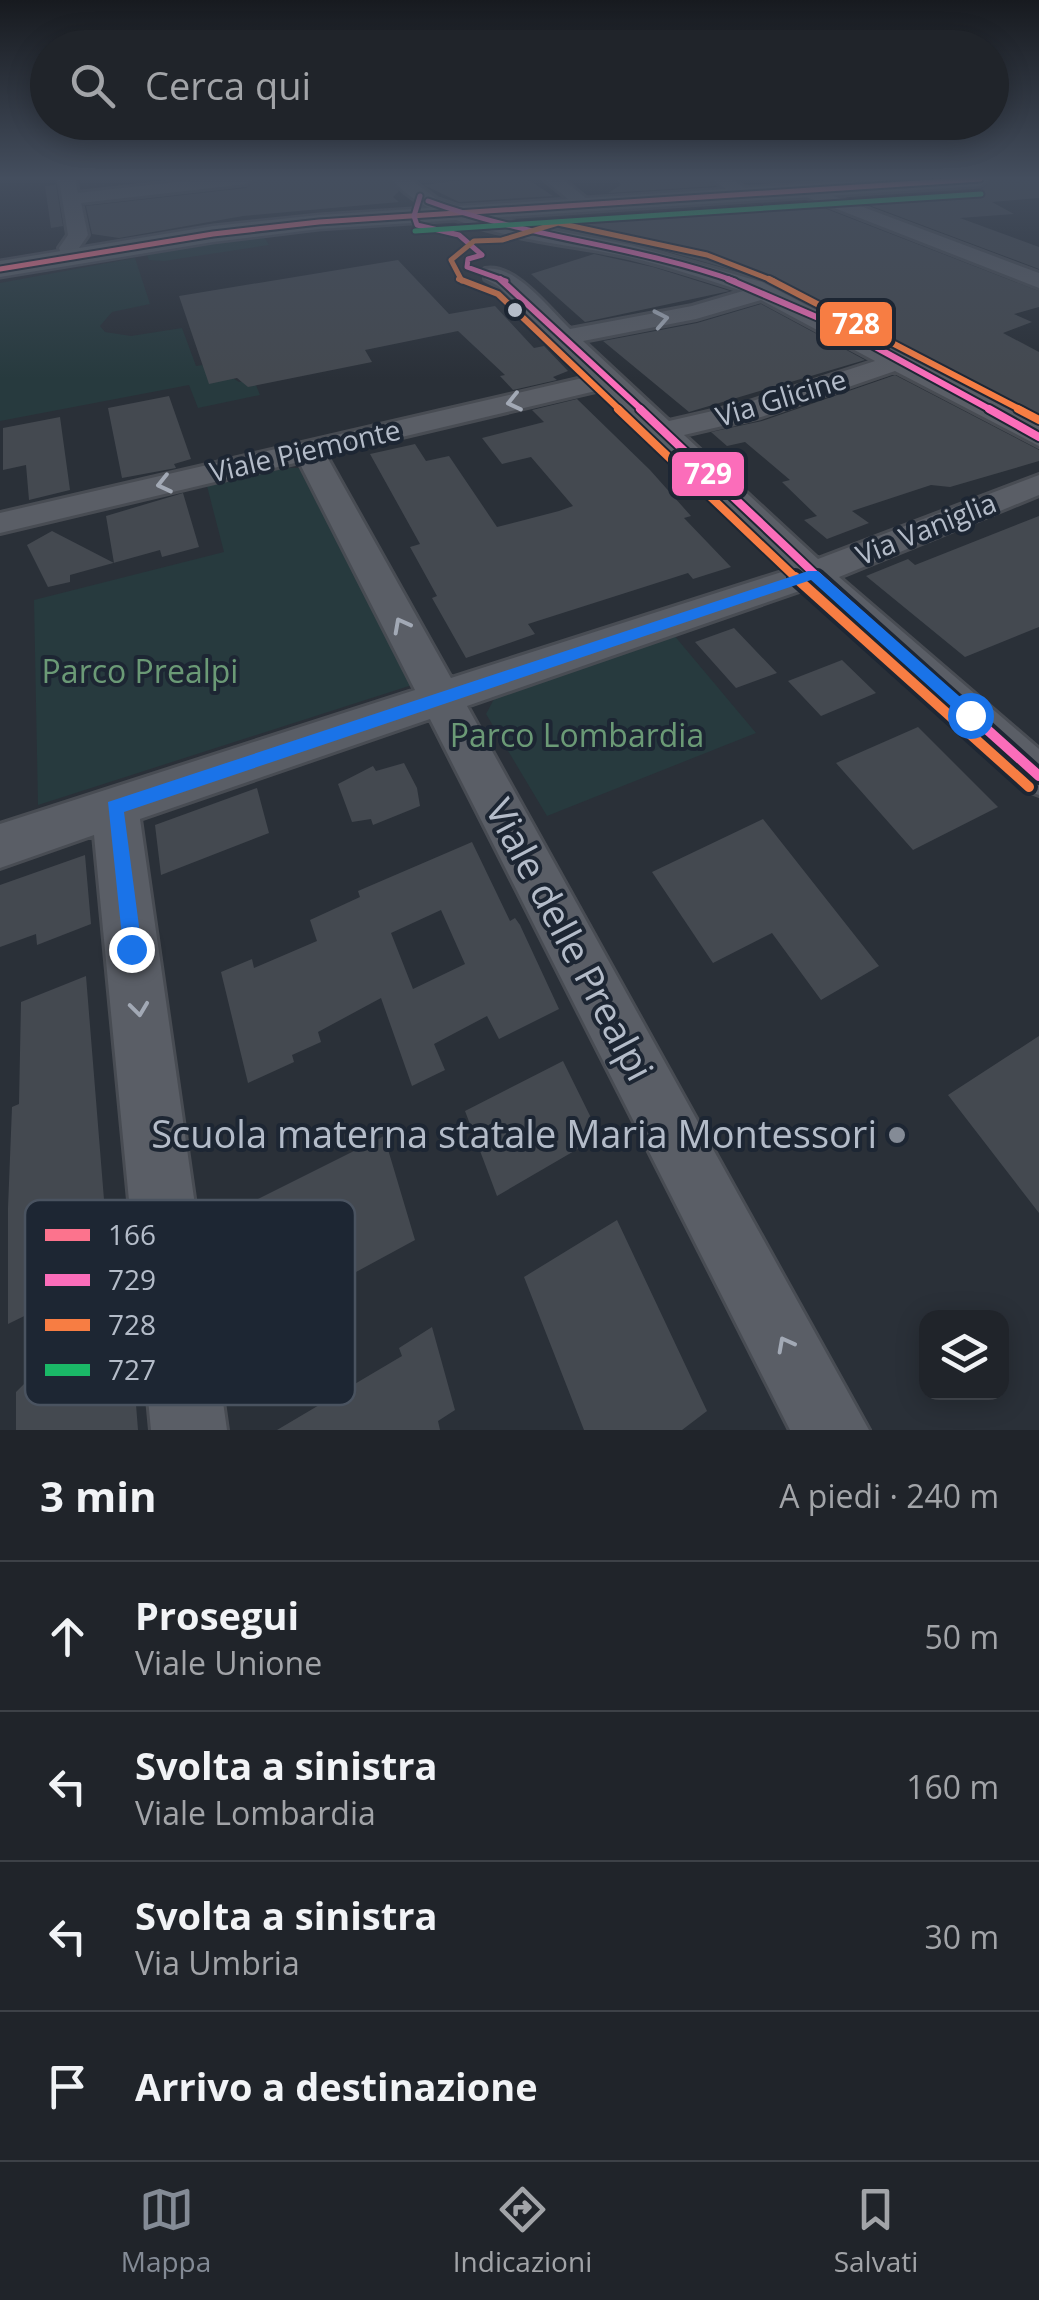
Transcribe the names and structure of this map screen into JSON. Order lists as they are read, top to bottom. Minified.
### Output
{"streets":{"street":["Via Glicine","Viale Piemonte","Via Vaniglia","Viale delle Prealpi"]},"crossings":[["Viale Piemonte","Viale delle Prealpi"],["Via Vaniglia","Viale delle Prealpi"]],"one_way":["Viale Piemonte"],"parks":["Parco Prealpi","Parco Lombardia"],"places":["Scuola materna statale Maria Montessori"],"lines":["transit line 166","transit line 729","transit line 728"],"legend":["166","729","728","727"],"page":{"search":"Cerca qui","heading":["3 min","A piedi · 240 m"],"list":[["Prosegui","Viale Unione","50 m"],["Svolta a sinistra","Viale Lombardia","160 m"],["Svolta a sinistra","Via Umbria","30 m"],"Arrivo a destinazione"],"nav":["Mappa","Indicazioni","Salvati"]}}
